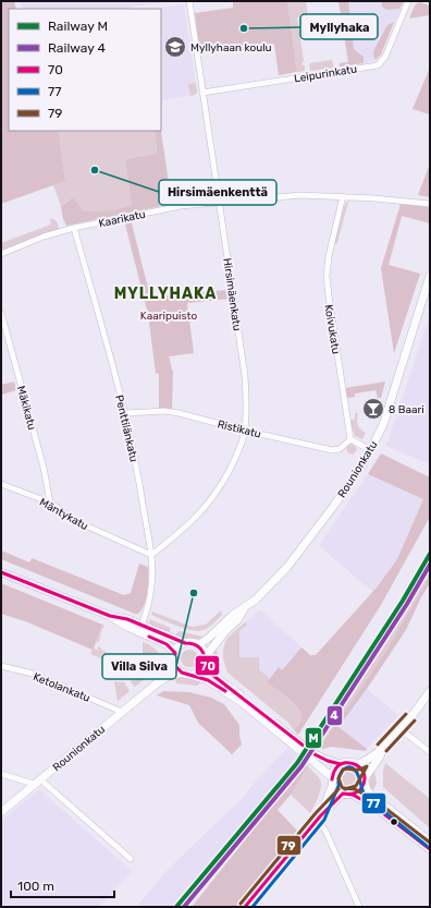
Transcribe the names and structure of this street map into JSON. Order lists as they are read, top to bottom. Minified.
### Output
{"streets":{"main road":["Rounionkatu"],"street":["Leipurinkatu","Kaarikatu","Hirsimäenkatu","Koivukatu","Mäkikatu","Penttilänkatu","Ristikatu","Mäntykatu","Ketolankatu"]},"crossings":[["Leipurinkatu","Hirsimäenkatu"],["Kaarikatu","Hirsimäenkatu"],["Kaarikatu","Koivukatu"],["Kaarikatu","Penttilänkatu"],["Hirsimäenkatu","Penttilänkatu"],["Hirsimäenkatu","Ristikatu"],["Hirsimäenkatu","Mäntykatu"],["Koivukatu","Ristikatu"],["Mäkikatu","Mäntykatu"],["Penttilänkatu","Ristikatu"],["Penttilänkatu","Mäntykatu"],["Rounionkatu","Ketolankatu"]],"districts":["MYLLYHAKA"],"parks":["Kaaripuisto"],"places":{"other":["Myllyhaka","Hirsimäenkenttä","Villa Silva"],"school or university":["Myllyhaan koulu"],"bar":["8 Baari"]},"lines":["rail line M","rail line 4","transit line 70","transit line 79","transit line 77"],"legend":["Railway M","Railway 4","70","77","79"],"scale_bar":"100 m"}
